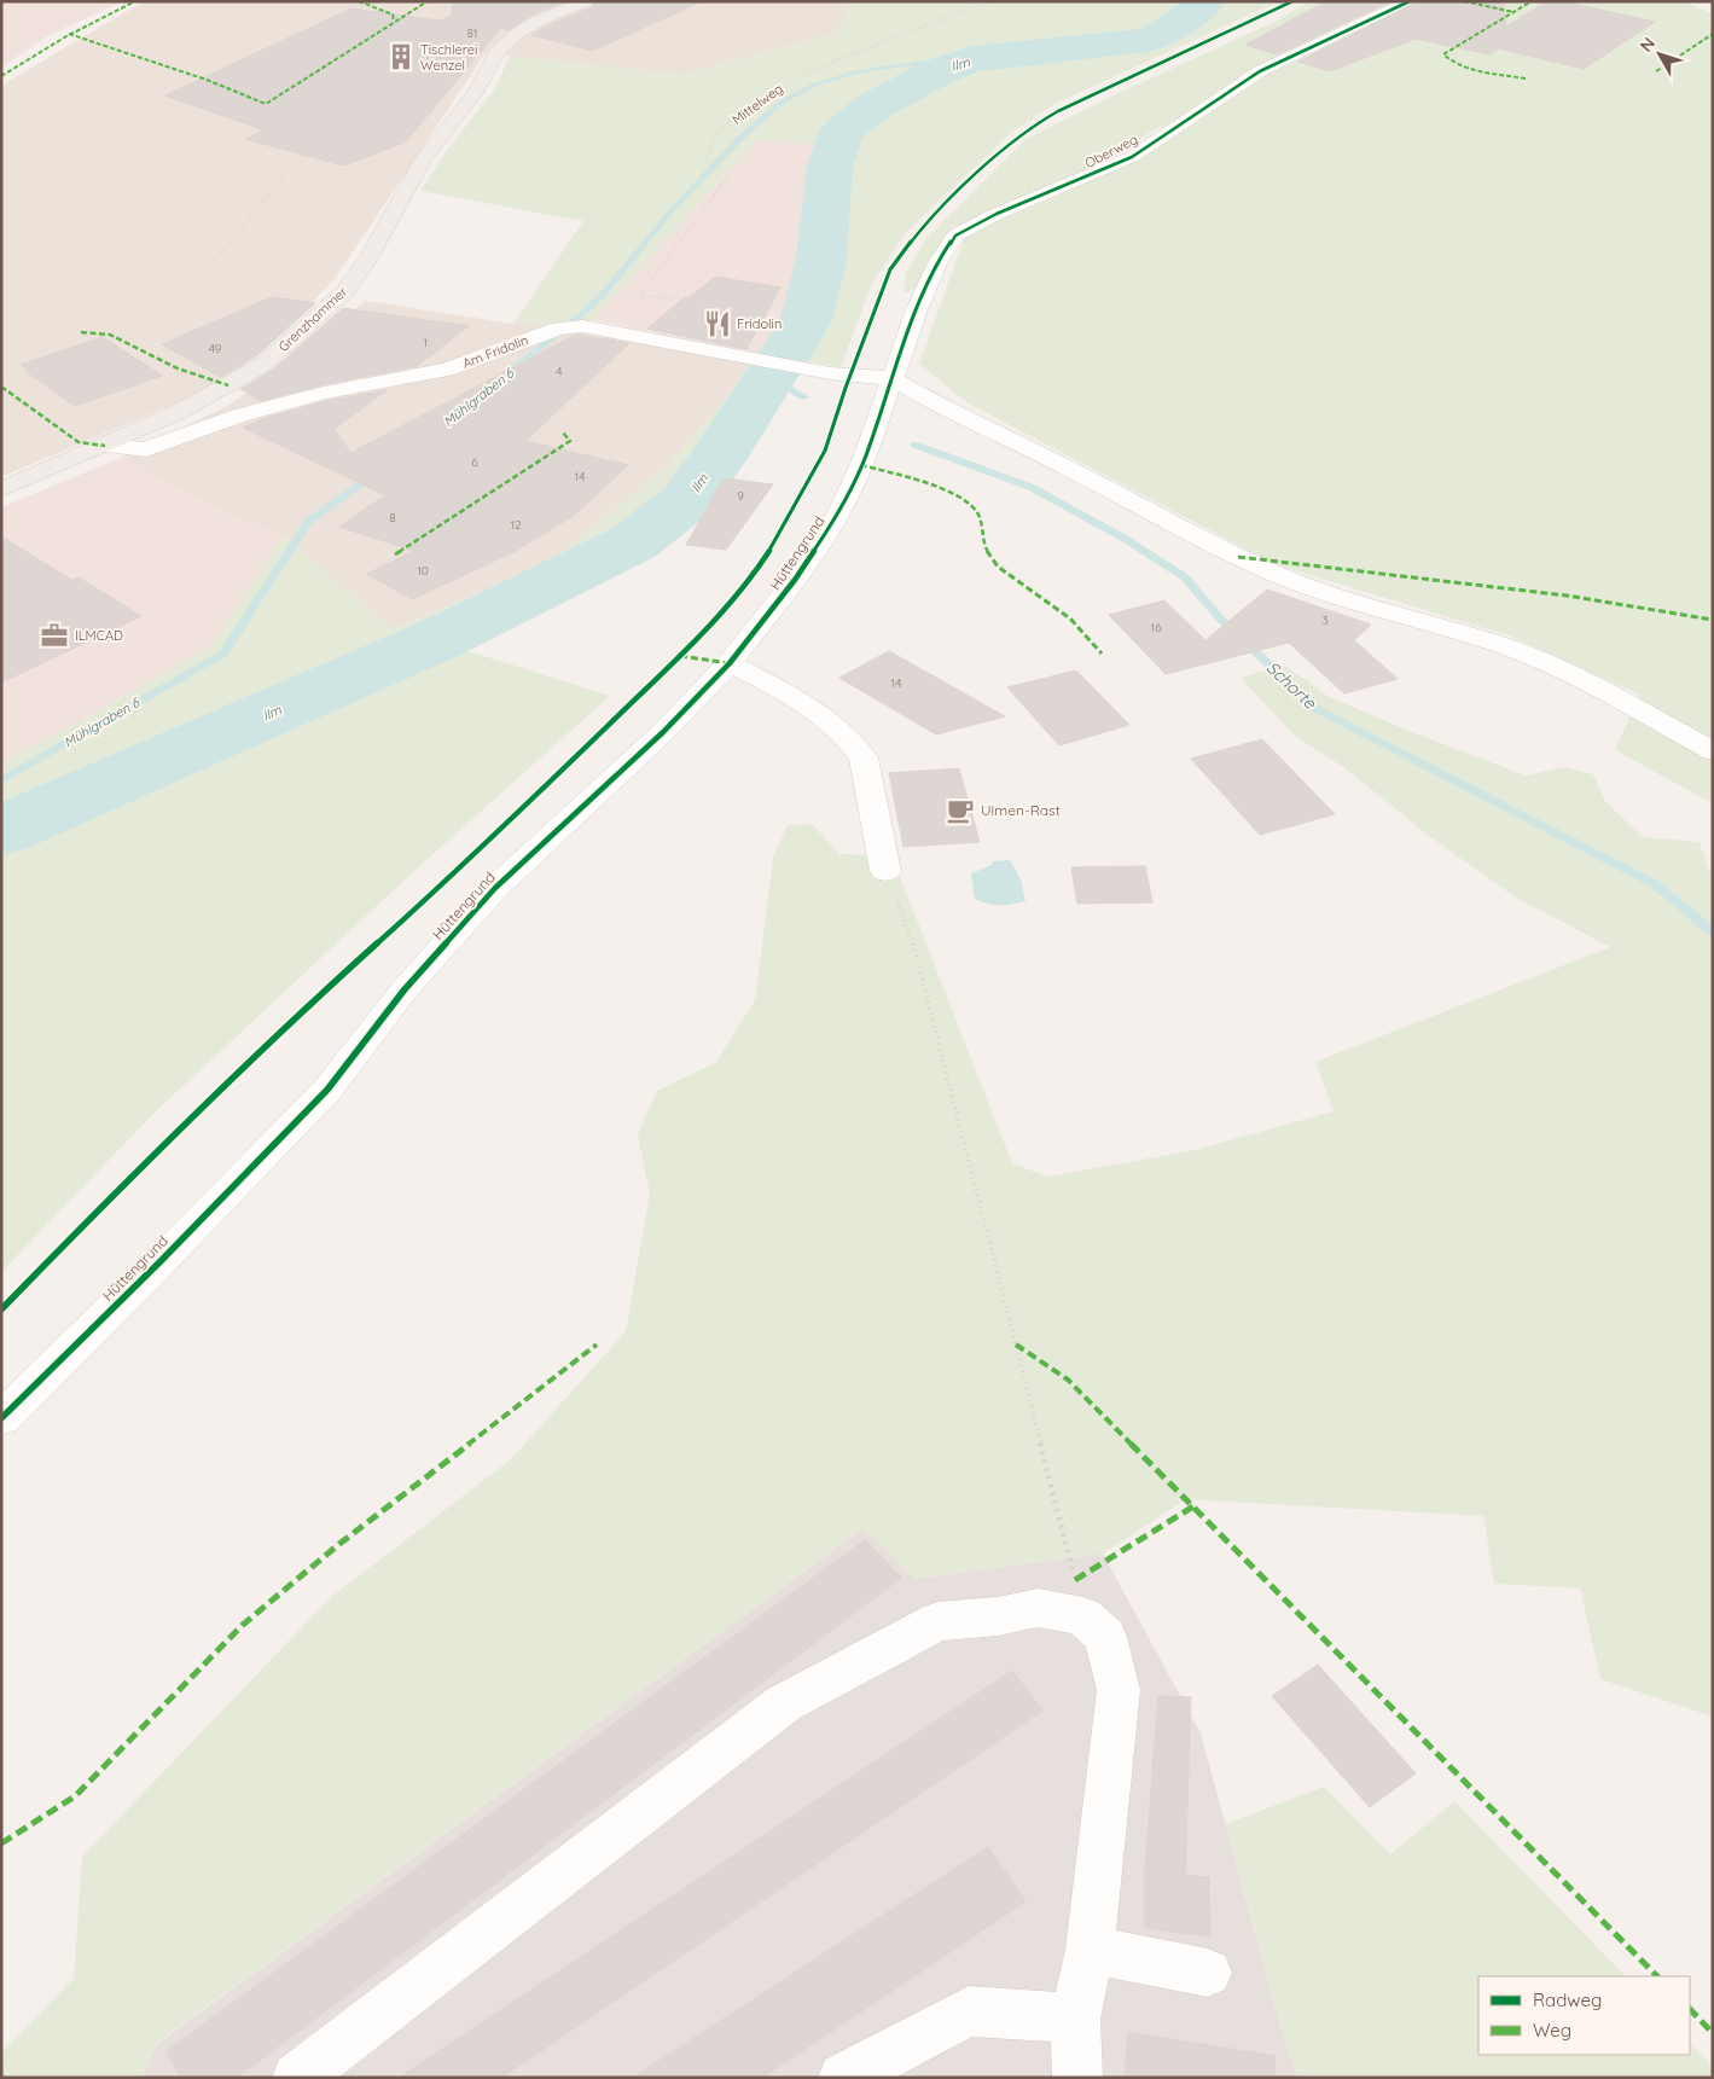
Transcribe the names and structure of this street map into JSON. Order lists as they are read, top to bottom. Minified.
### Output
{"streets":{"main road":["Grenzhammer"],"street":["Oberweg","Am Fridolin","Hüttengrund"],"path":["Mittelweg"]},"crossings":[["Oberweg","Am Fridolin"],["Oberweg","Hüttengrund"],["Grenzhammer","Am Fridolin"],["Am Fridolin","Hüttengrund"]],"water":["Ilm","Mühlgraben 6","Schorte"],"places":{"building":["Tischlerei Wenzel"],"restaurant":["Fridolin"],"office":["ILMCAD"],"cafe":["Ulmen-Rast"]},"house_numbers":["81","1","49","4","6","14","9","8","12","10","3","16","14"],"legend":["Radweg","Weg"],"north":"top left"}
